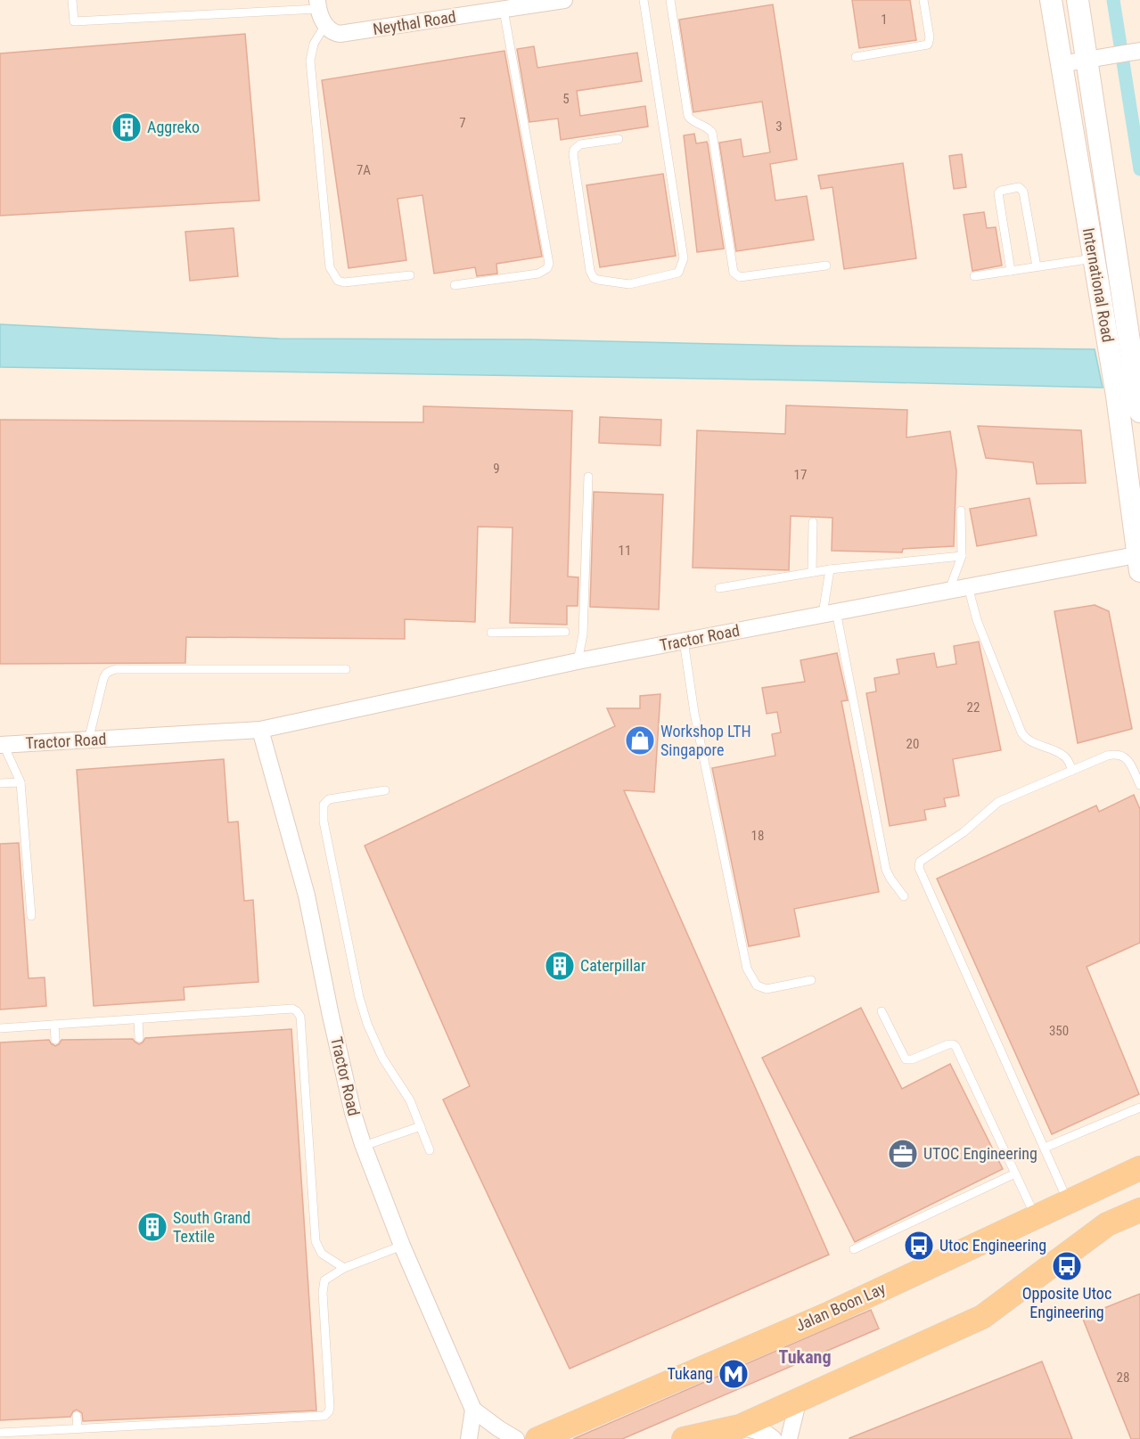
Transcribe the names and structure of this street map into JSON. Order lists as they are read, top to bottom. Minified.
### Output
{"streets":{"main road":["International Road","Jalan Boon Lay"],"street":["Neythal Road","Tractor Road"]},"crossings":[["International Road","Tractor Road"]],"districts":["Tukang"],"places":{"building":["Aggreko","Caterpillar","South Grand Textile"],"shop":["Workshop LTH Singapore"],"office":["UTOC Engineering"],"bus stop":["Utoc Engineering","Opposite Utoc Engineering"],"metro station":["Tukang"]},"house_numbers":["1","5","7","3","7A","9","17","11","22","20","18","350","28"]}
